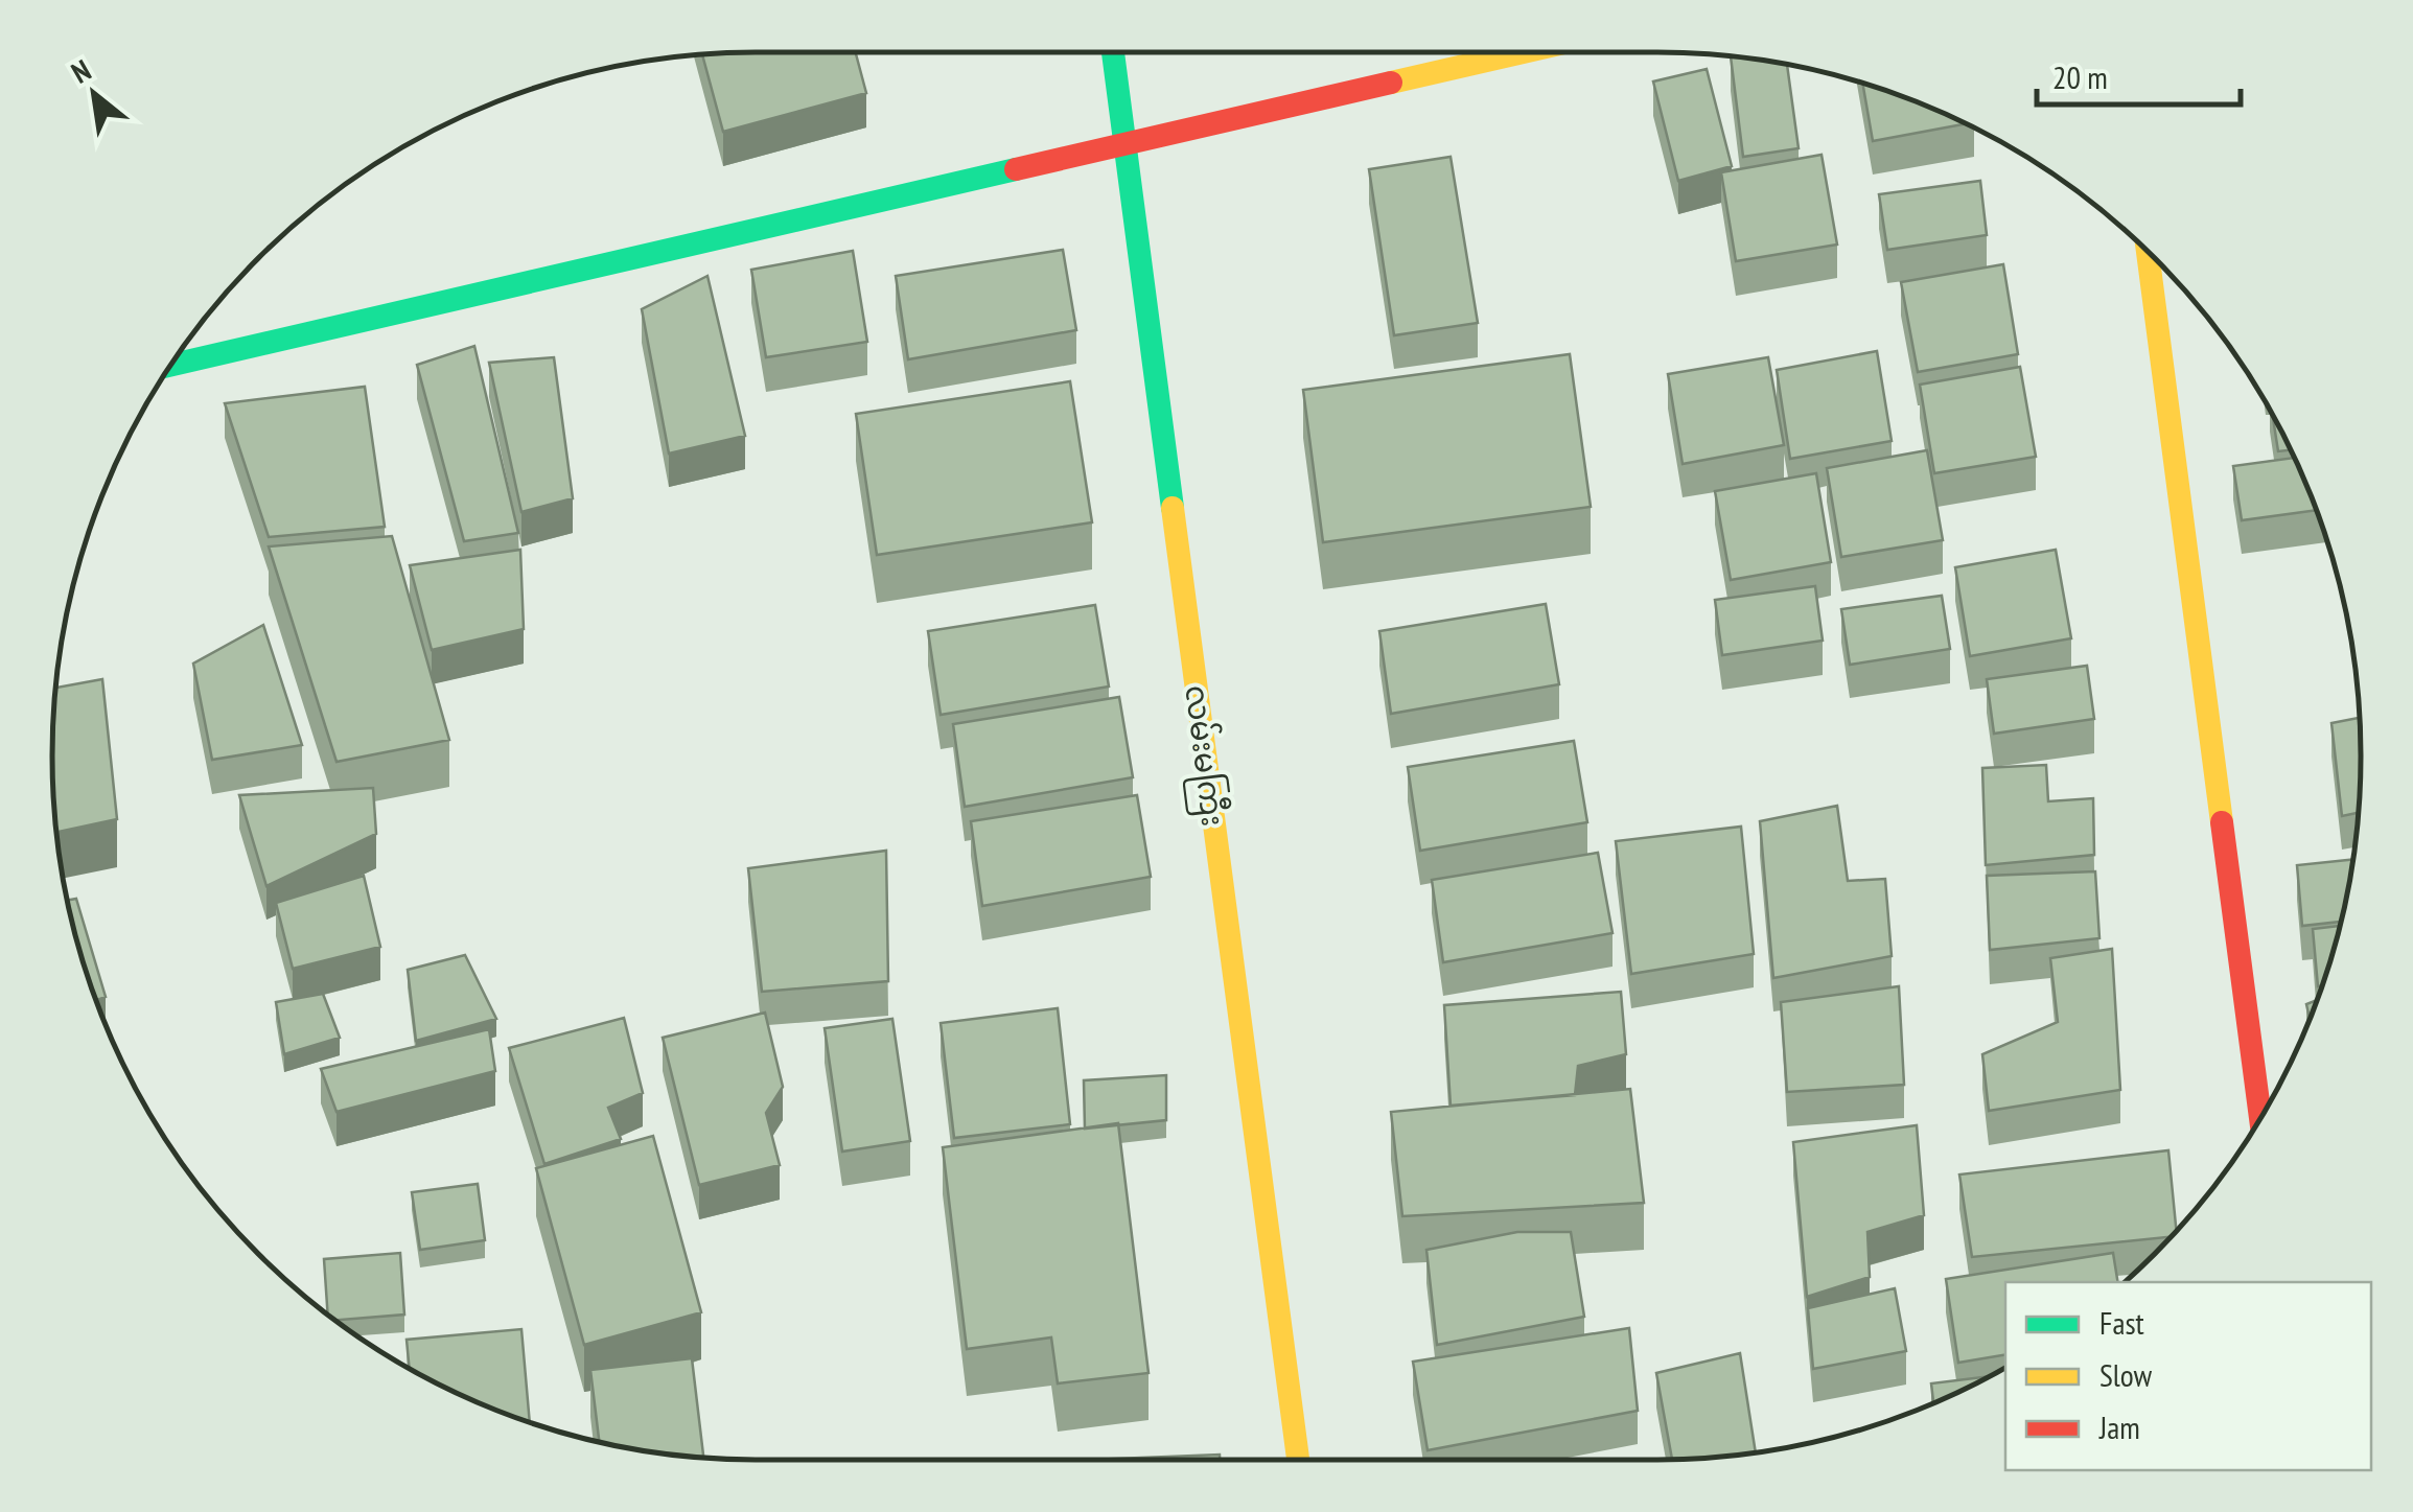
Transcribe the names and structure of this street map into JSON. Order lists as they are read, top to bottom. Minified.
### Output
{"streets":{"street":["လမ်းမကြီး"]},"legend":["Fast","Slow","Jam"],"scale_bar":"20 m","north":"top left"}
